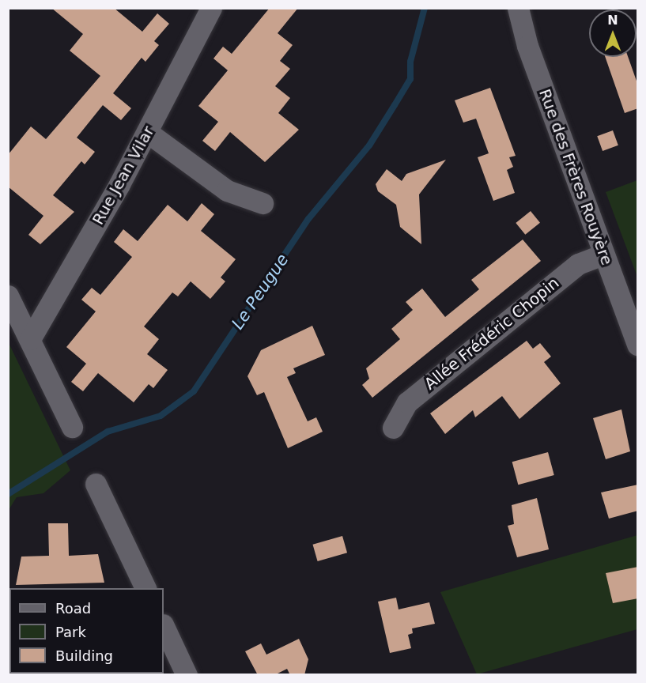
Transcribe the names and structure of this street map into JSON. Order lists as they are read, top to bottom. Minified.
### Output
{"streets":{"street":["Rue Jean Vilar","Rue des Frères Rouyère","Allée Frédéric Chopin"]},"crossings":[["Rue des Frères Rouyère","Allée Frédéric Chopin"]],"water":["Le Peugue"],"legend":["Road","Park","Building"],"north":"top"}
